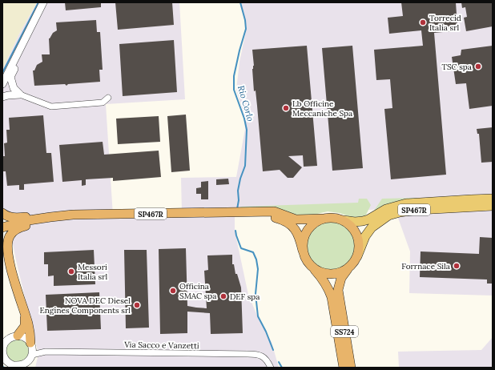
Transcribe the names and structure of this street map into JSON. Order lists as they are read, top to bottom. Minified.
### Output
{"streets":{"highway":["SP467R","SS724"],"street":["Via Sacco e Vanzetti"]},"crossings":[["SP467R","SS724"]],"water":["Rio Corlo"],"places":["Torrecid Italia srl","TSC spa","Lb Officine Meccaniche Spa","Forrnace Sila","Messori Italia srl","Officina SMAC spa","DEF spa","NOVA DEC Diesel Engines Components srl"]}
